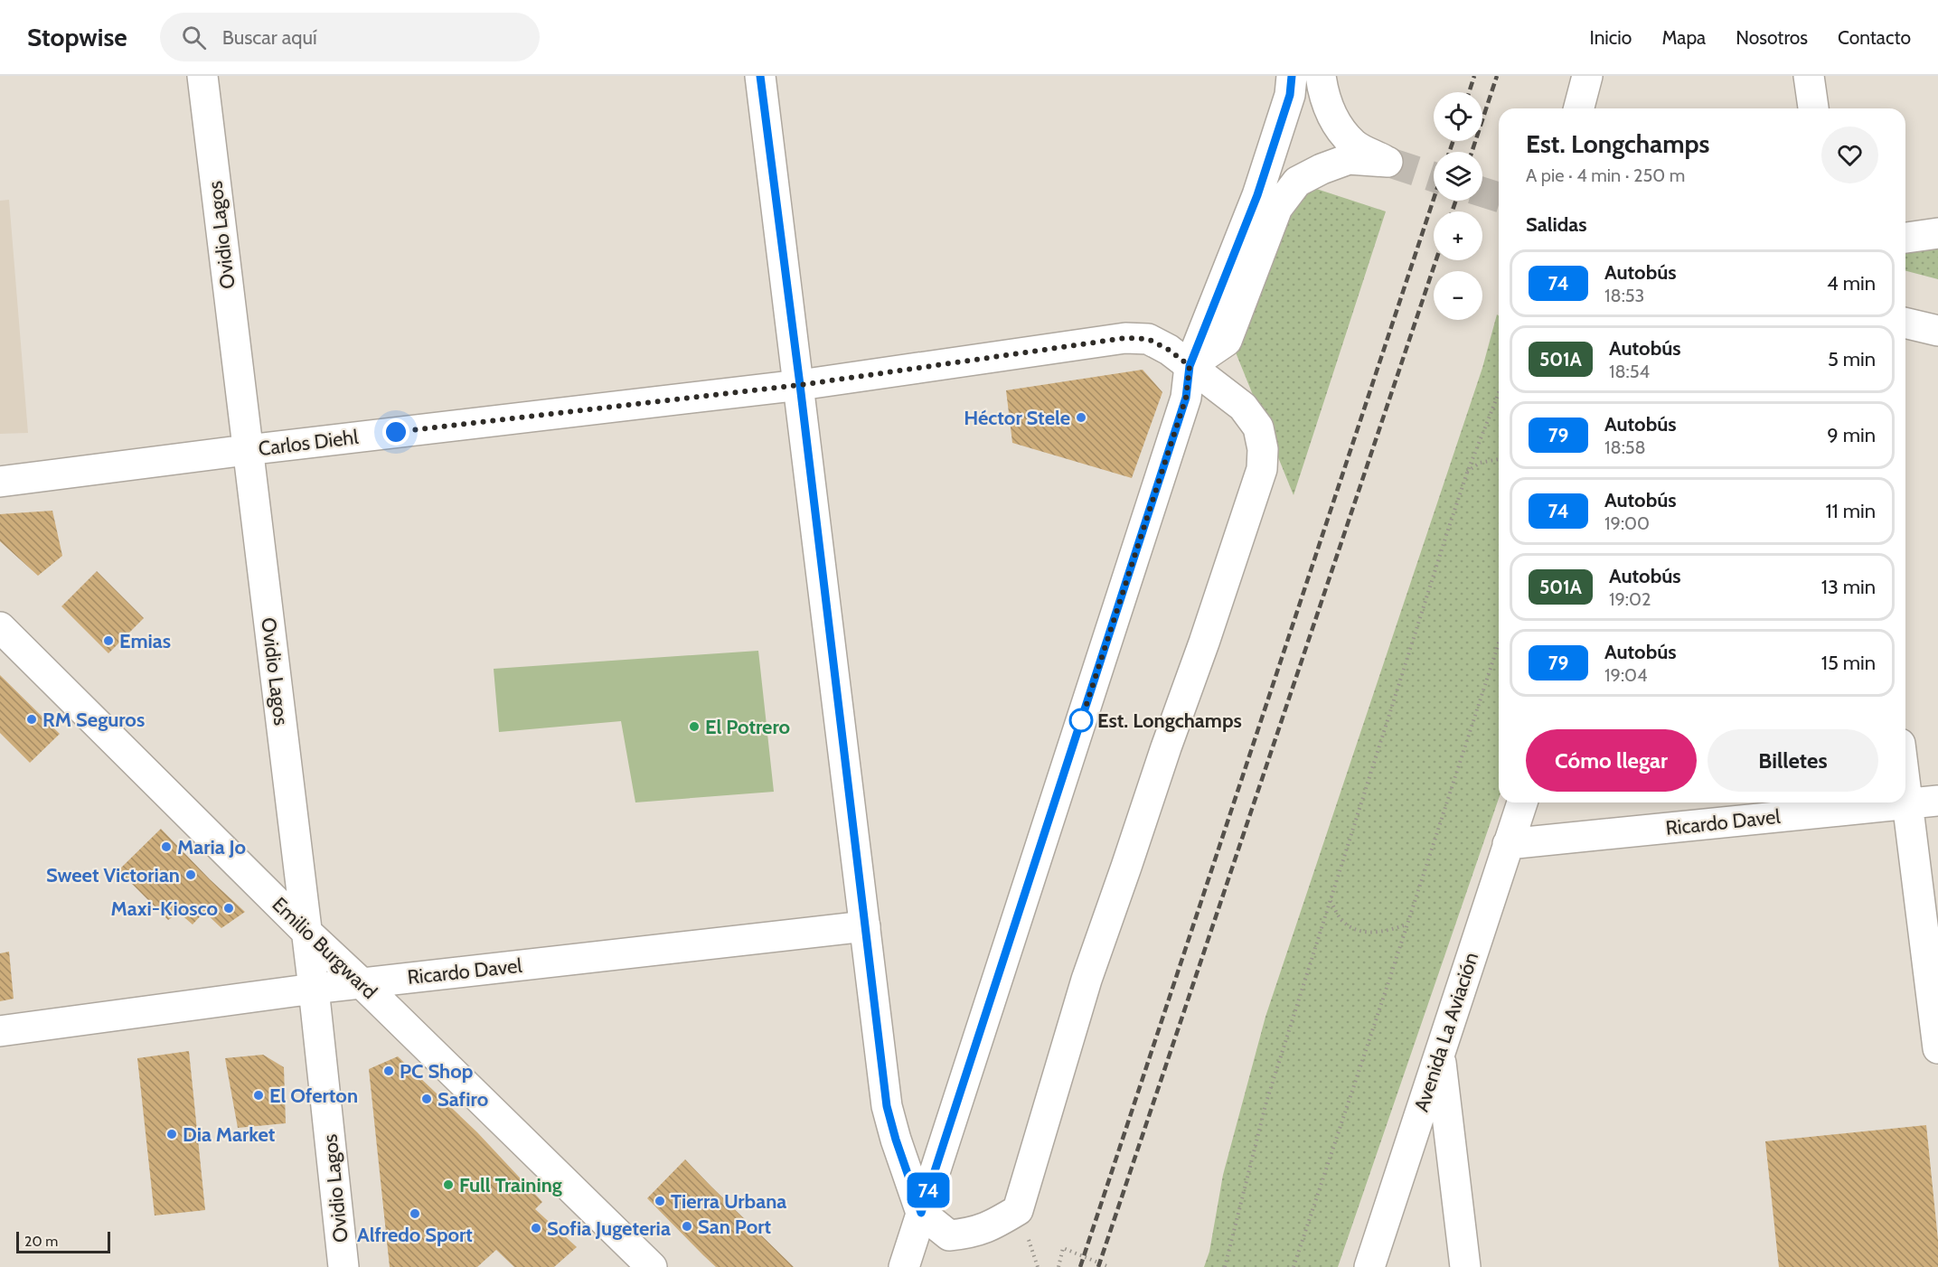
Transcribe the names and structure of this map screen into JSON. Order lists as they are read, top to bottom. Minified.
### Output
{"streets":{"street":["Ovidio Lagos","Carlos Diehl","Ricardo Davel","Emilio Burgward","Avenida La Aviación"]},"crossings":[["Ovidio Lagos","Carlos Diehl"],["Ovidio Lagos","Ricardo Davel"],["Ovidio Lagos","Emilio Burgward"],["Ricardo Davel","Emilio Burgward"],["Ricardo Davel","Avenida La Aviación"]],"places":["Héctor Stele","Emias","RM Seguros","Est. Longchamps","El Potrero","Maria Jo","Sweet Victorian","Maxi-Kiosco","PC Shop","El Oferton","Safiro","Dia Market","Full Training","Tierra Urbana","Alfredo Sport","San Port","Sofia Jugeteria"],"lines":["bus line 74"],"scale_bar":"20 m","page":{"header":"Stopwise","search":"Buscar aquí","nav":["Inicio","Mapa","Nosotros","Contacto"],"on_map":"74","map_buttons":["+","−"],"heading":[["Est. Longchamps","A pie · 4 min · 250 m"],"Salidas"],"list":[{"mark":"74","name":"Autobús","note":"18:53","value":"4 min"},{"mark":"501A","name":"Autobús","note":"18:54","value":"5 min"},{"mark":"79","name":"Autobús","note":"18:58","value":"9 min"},{"mark":"74","name":"Autobús","note":"19:00","value":"11 min"},{"mark":"501A","name":"Autobús","note":"19:02","value":"13 min"},{"mark":"79","name":"Autobús","note":"19:04","value":"15 min"}],"buttons":["Cómo llegar","Billetes"],"scale":"20 m"}}
